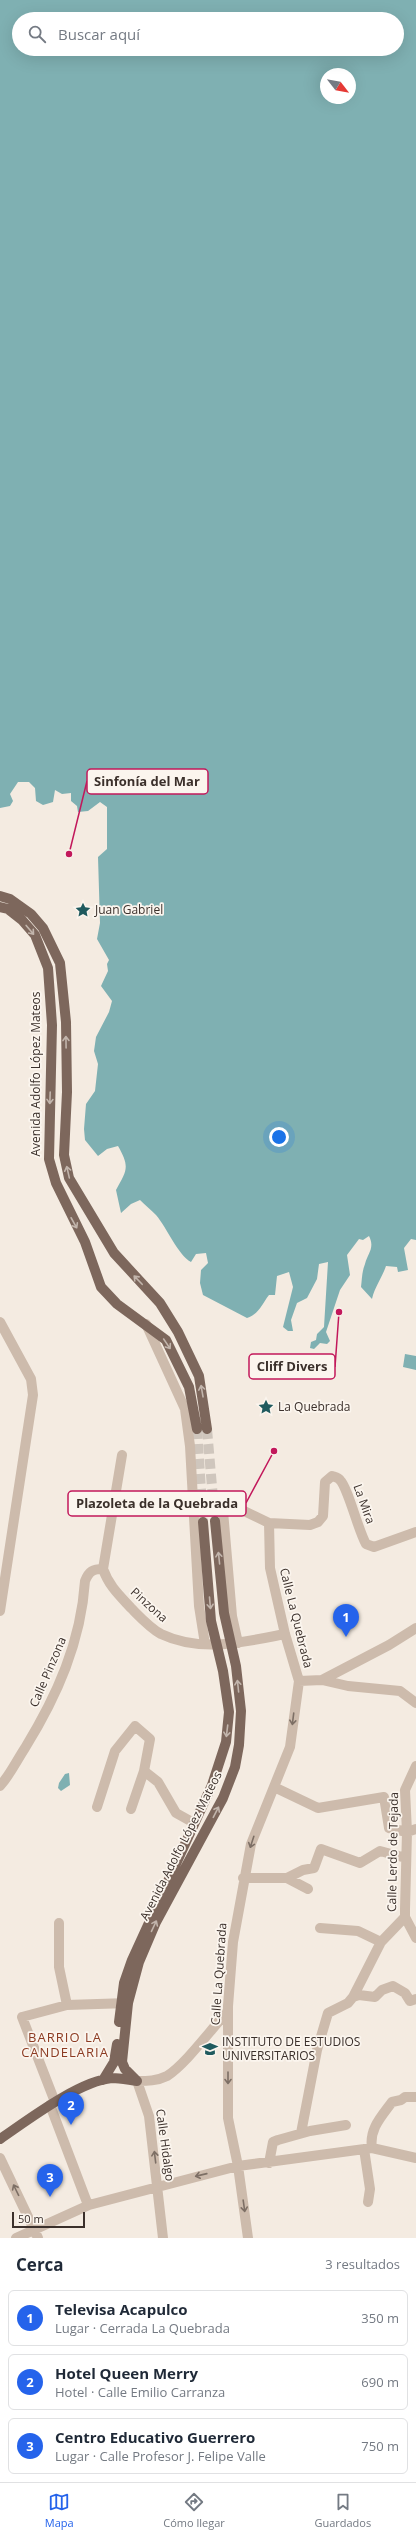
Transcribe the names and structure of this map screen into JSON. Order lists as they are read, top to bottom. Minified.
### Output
{"streets":{"main road":["Avenida Adolfo López Mateos"],"street":["La Mira","Pinzona","Calle La Quebrada","Calle Pinzona","Calle Lerdo de Tejada","Calle Hidalgo"]},"crossings":[["Avenida Adolfo López Mateos","Pinzona"],["Avenida Adolfo López Mateos","Calle Hidalgo"],["La Mira","Calle La Quebrada"],["Pinzona","Calle La Quebrada"],["Pinzona","Calle Pinzona"]],"one_way":["Calle La Quebrada"],"districts":["BARRIO LA CANDELARIA"],"places":{"other":["Sinfonía del Mar","Cliff Divers","Plazoleta de la Quebrada"],"place":["Juan Gabriel","La Quebrada"],"school or university":["INSTITUTO DE ESTUDIOS UNIVERSITARIOS"]},"scale_bar":"50 m","north":"bottom right","page":{"search":"Buscar aquí","pins":["1","2","3"],"scale":"50 m","heading":["Cerca","3 resultados"],"list":[{"mark":"1","name":"Televisa Acapulco","note":"Lugar · Cerrada La Quebrada","value":"350 m"},{"mark":"2","name":"Hotel Queen Merry","note":"Hotel · Calle Emilio Carranza","value":"690 m"},{"mark":"3","name":"Centro Educativo Guerrero","note":"Lugar · Calle Profesor J. Felipe Valle","value":"750 m"}],"nav":["Mapa","Cómo llegar","Guardados"]}}
